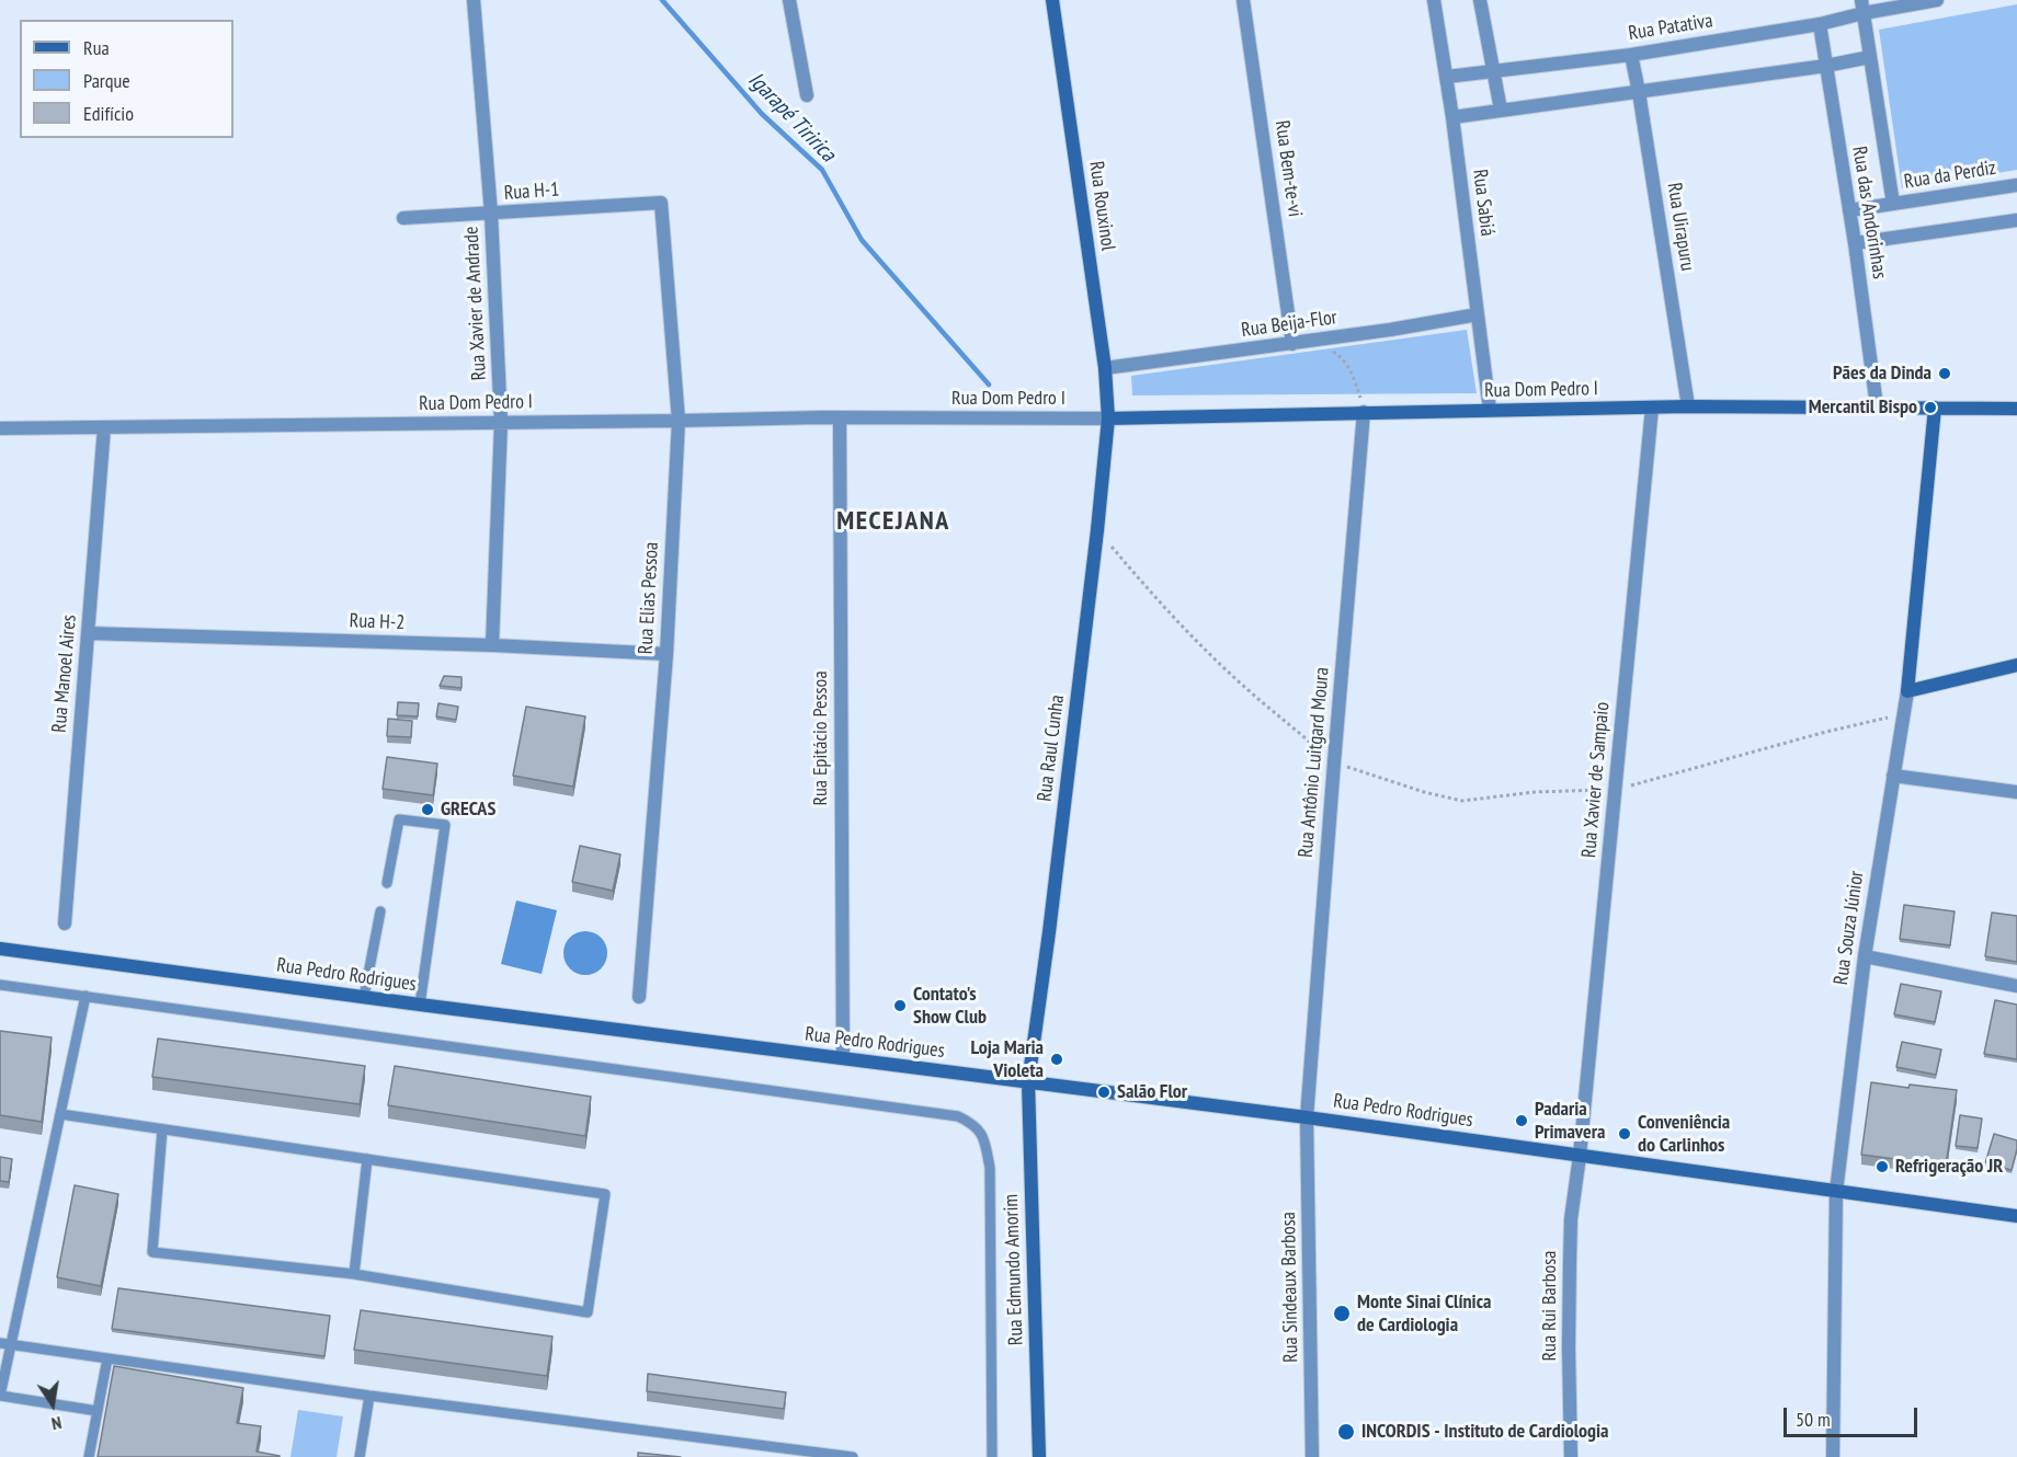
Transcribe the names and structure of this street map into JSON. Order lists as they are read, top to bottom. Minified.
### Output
{"streets":{"street":["Rua Patativa","Rua Bem-te-vi","Rua da Perdiz","Rua H-1","Rua Sabiá","Rua Rouxinol","Rua das Andorinhas","Rua Uirapuru","Rua Xavier de Andrade","Rua Beija-Flor","Rua Dom Pedro I","Rua Elias Pessoa","Rua H-2","Rua Manoel Aires","Rua Epitácio Pessoa","Rua Raul Cunha","Rua Antônio Luitgard Moura","Rua Xavier de Sampaio","Rua Souza Júnior","Rua Pedro Rodrigues","Rua Edmundo Amorim","Rua Sindeaux Barbosa","Rua Rui Barbosa"]},"crossings":[["Rua Patativa","Rua Sabiá"],["Rua Patativa","Rua das Andorinhas"],["Rua Patativa","Rua Uirapuru"],["Rua Bem-te-vi","Rua Beija-Flor"],["Rua da Perdiz","Rua das Andorinhas"],["Rua H-1","Rua Xavier de Andrade"],["Rua H-1","Rua Elias Pessoa"],["Rua Sabiá","Rua Beija-Flor"],["Rua Sabiá","Rua Dom Pedro I"],["Rua Rouxinol","Rua Beija-Flor"],["Rua Rouxinol","Rua Dom Pedro I"],["Rua Rouxinol","Rua Raul Cunha"],["Rua das Andorinhas","Rua Dom Pedro I"],["Rua Uirapuru","Rua Dom Pedro I"],["Rua Xavier de Andrade","Rua Dom Pedro I"],["Rua Xavier de Andrade","Rua H-2"],["Rua Dom Pedro I","Rua Elias Pessoa"],["Rua Dom Pedro I","Rua Manoel Aires"],["Rua Dom Pedro I","Rua Epitácio Pessoa"],["Rua Dom Pedro I","Rua Raul Cunha"],["Rua Dom Pedro I","Rua Antônio Luitgard Moura"],["Rua Dom Pedro I","Rua Xavier de Sampaio"],["Rua Dom Pedro I","Rua Souza Júnior"],["Rua Elias Pessoa","Rua H-2"],["Rua H-2","Rua Manoel Aires"],["Rua Epitácio Pessoa","Rua Pedro Rodrigues"],["Rua Raul Cunha","Rua Pedro Rodrigues"],["Rua Raul Cunha","Rua Edmundo Amorim"],["Rua Antônio Luitgard Moura","Rua Pedro Rodrigues"],["Rua Antônio Luitgard Moura","Rua Sindeaux Barbosa"],["Rua Xavier de Sampaio","Rua Pedro Rodrigues"],["Rua Xavier de Sampaio","Rua Rui Barbosa"],["Rua Souza Júnior","Rua Pedro Rodrigues"],["Rua Pedro Rodrigues","Rua Edmundo Amorim"],["Rua Pedro Rodrigues","Rua Sindeaux Barbosa"],["Rua Pedro Rodrigues","Rua Rui Barbosa"]],"districts":["MECEJANA"],"water":["Igarapé Tiririca"],"places":["Pães da Dinda","Mercantil Bispo","GRECAS","Contato's Show Club","Loja Maria Violeta","Salão Flor","Padaria Primavera","Conveniência do Carlinhos","Refrigeração JR","Monte Sinai Clínica de Cardiologia","INCORDIS - Instituto de Cardiologia"],"legend":["Rua","Parque","Edifício"],"scale_bar":"50 m","north":"bottom"}
